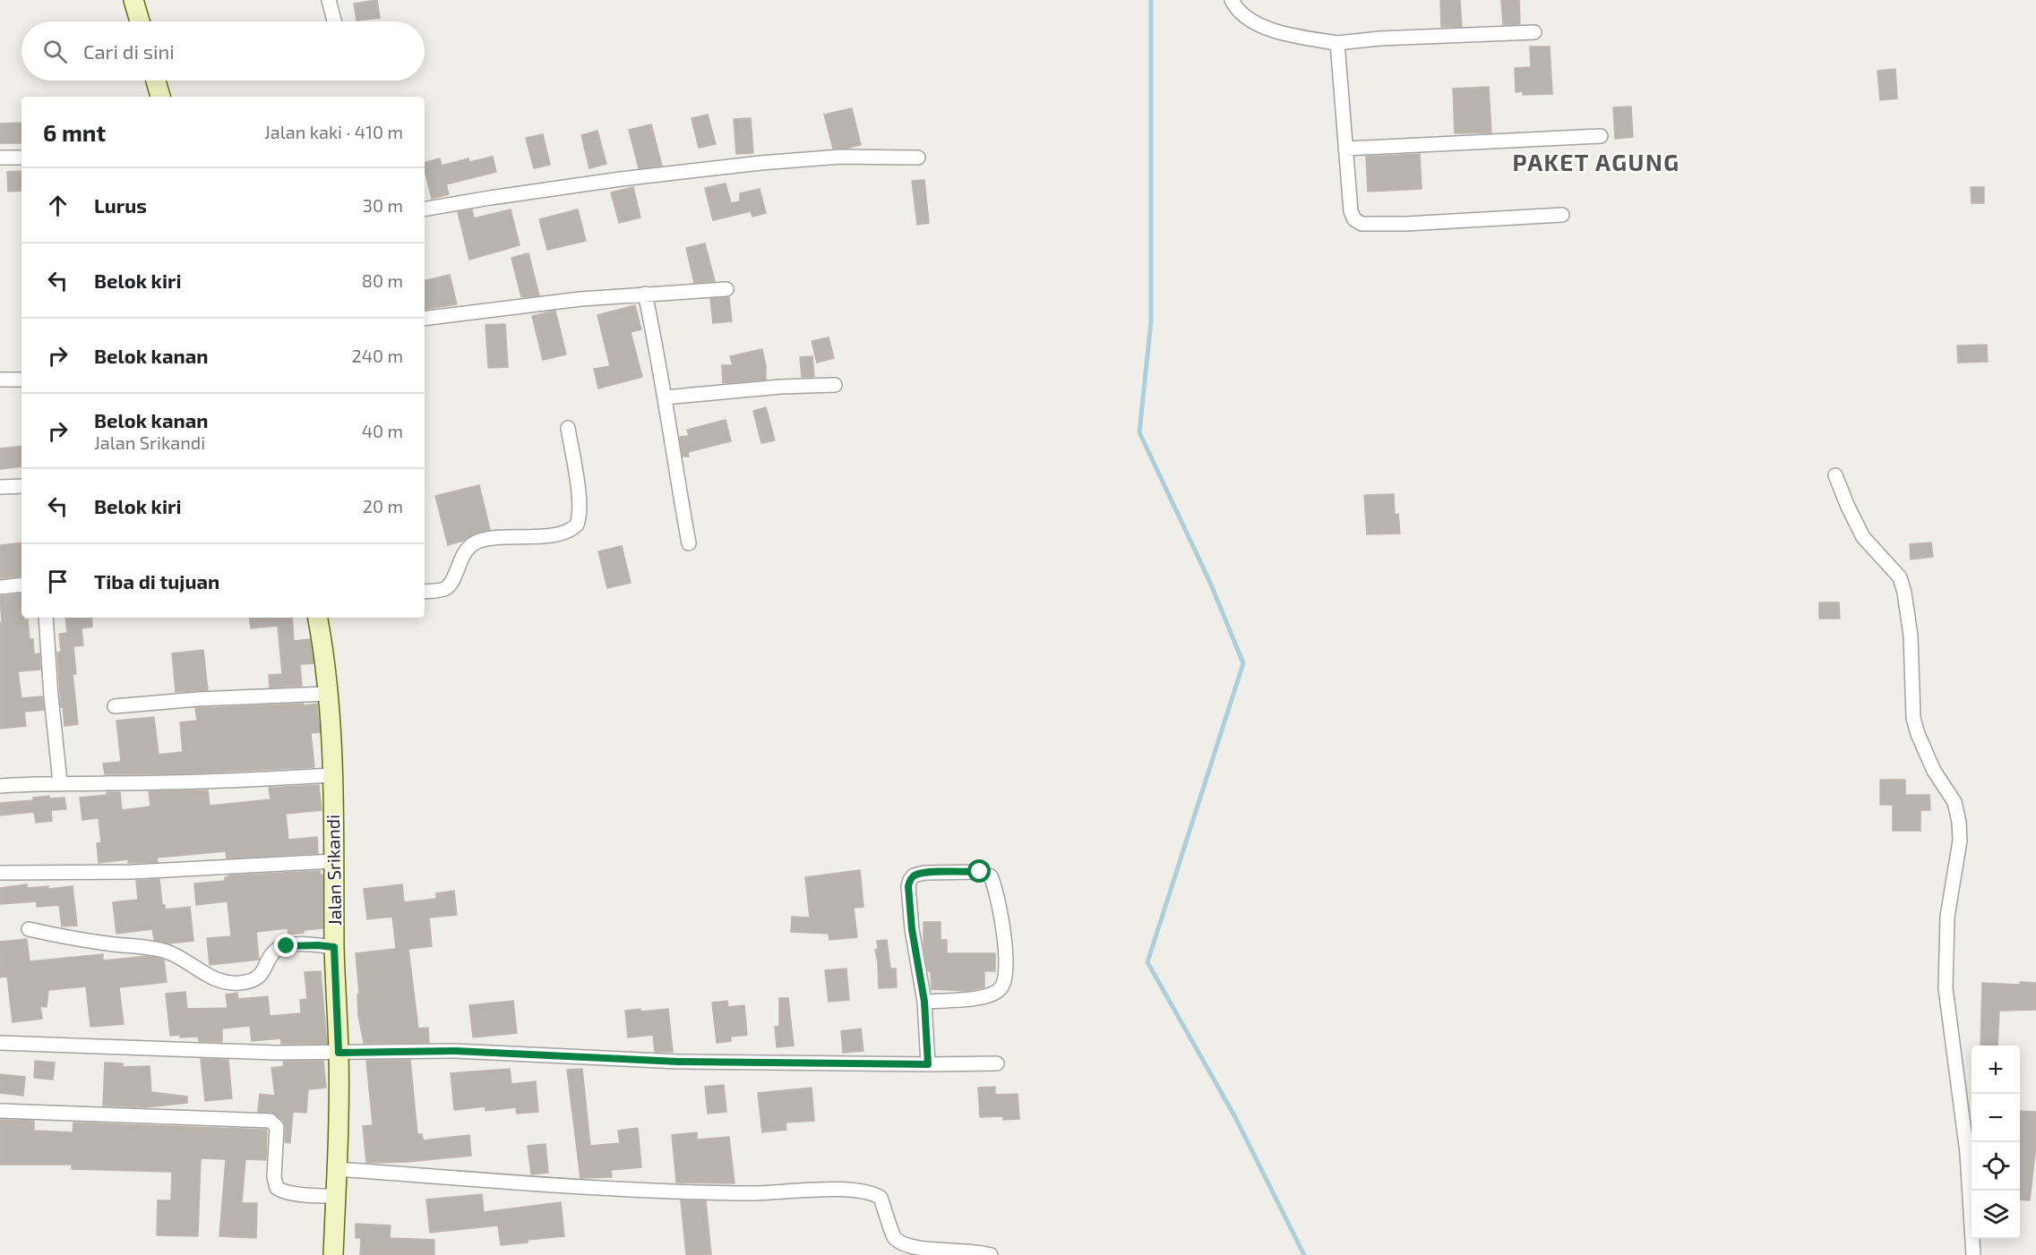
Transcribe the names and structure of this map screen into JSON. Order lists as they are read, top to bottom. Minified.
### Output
{"streets":{"street":["Jalan Srikandi"]},"districts":["PAKET AGUNG"],"page":{"search":"Cari di sini","heading":["6 mnt","Jalan kaki · 410 m"],"list":[["Lurus","30 m"],["Belok kiri","80 m"],["Belok kanan","240 m"],["Belok kanan","Jalan Srikandi","40 m"],["Belok kiri","20 m"],"Tiba di tujuan"],"map_buttons":["+","−"]}}
